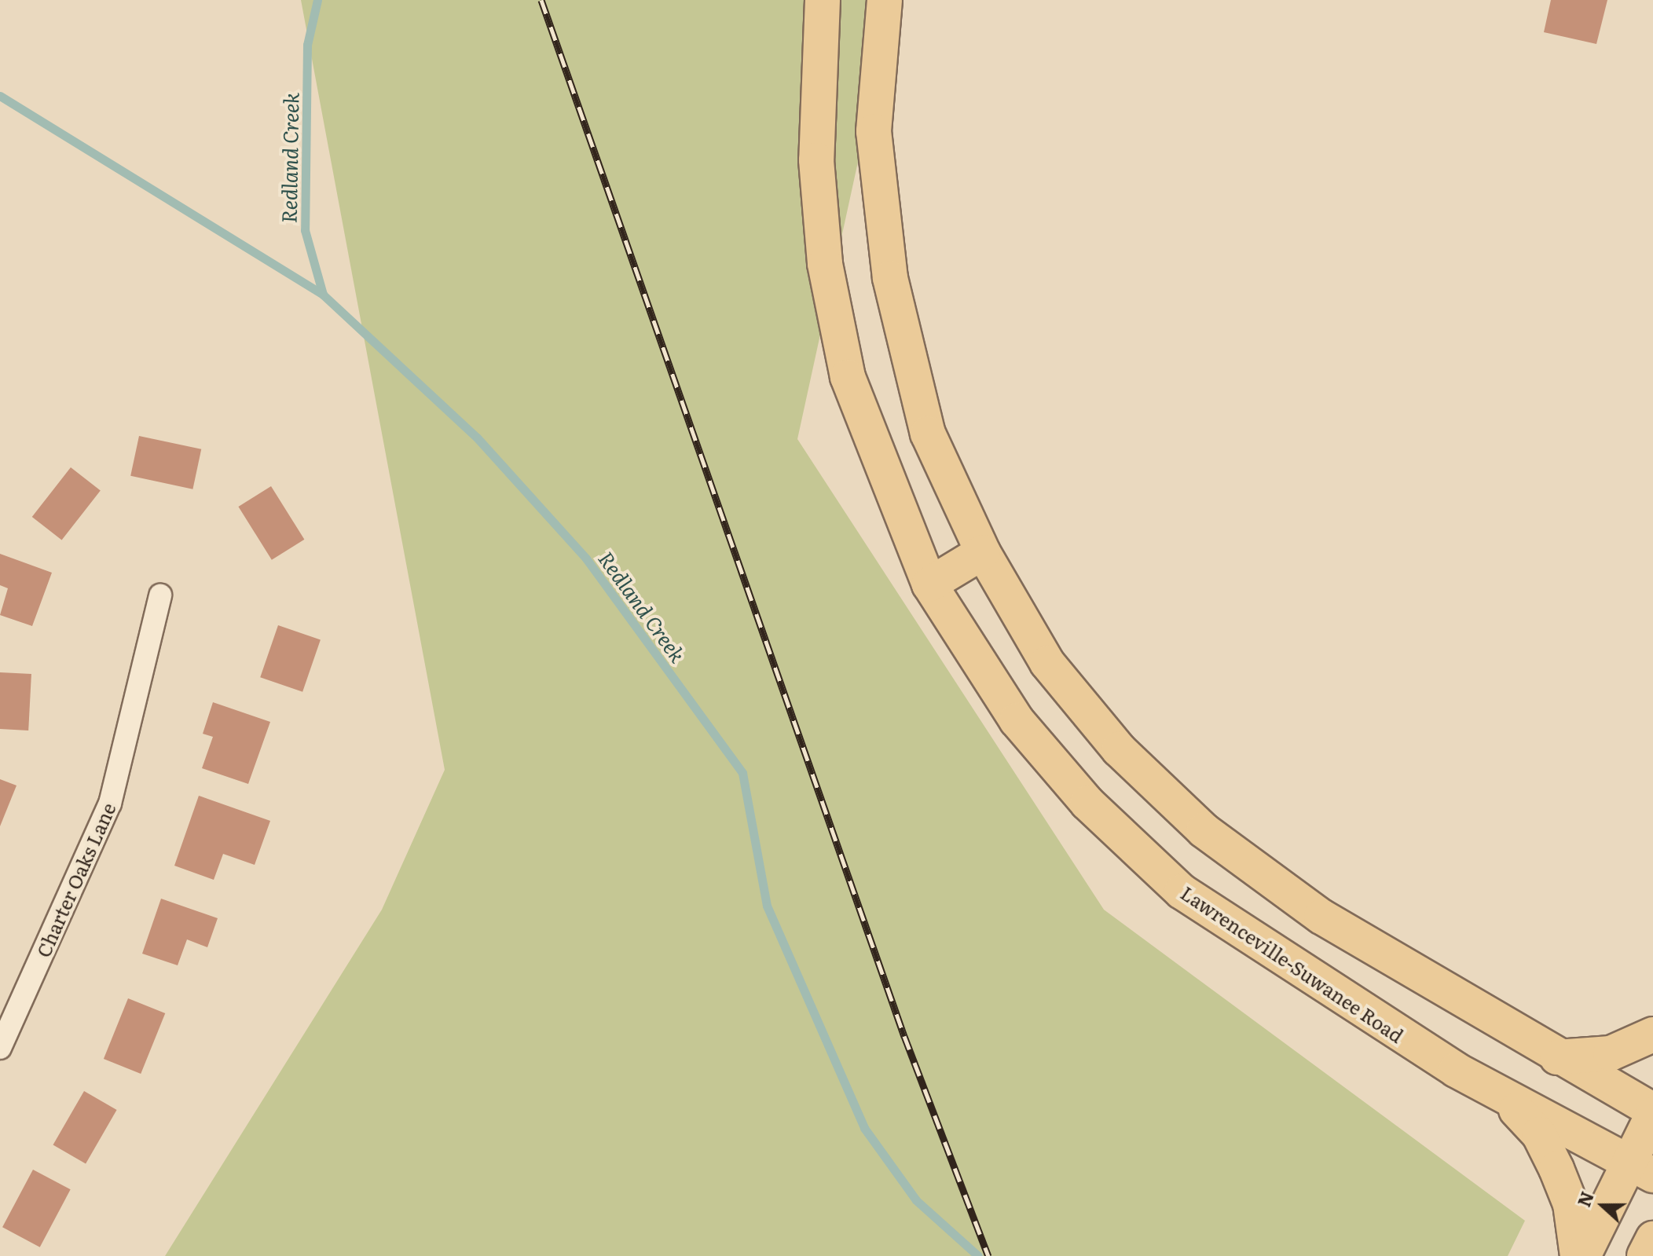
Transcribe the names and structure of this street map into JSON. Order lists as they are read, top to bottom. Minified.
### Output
{"streets":{"main road":["Lawrenceville-Suwanee Road"],"street":["Charter Oaks Lane"]},"water":["Redland Creek"],"north":"left"}
